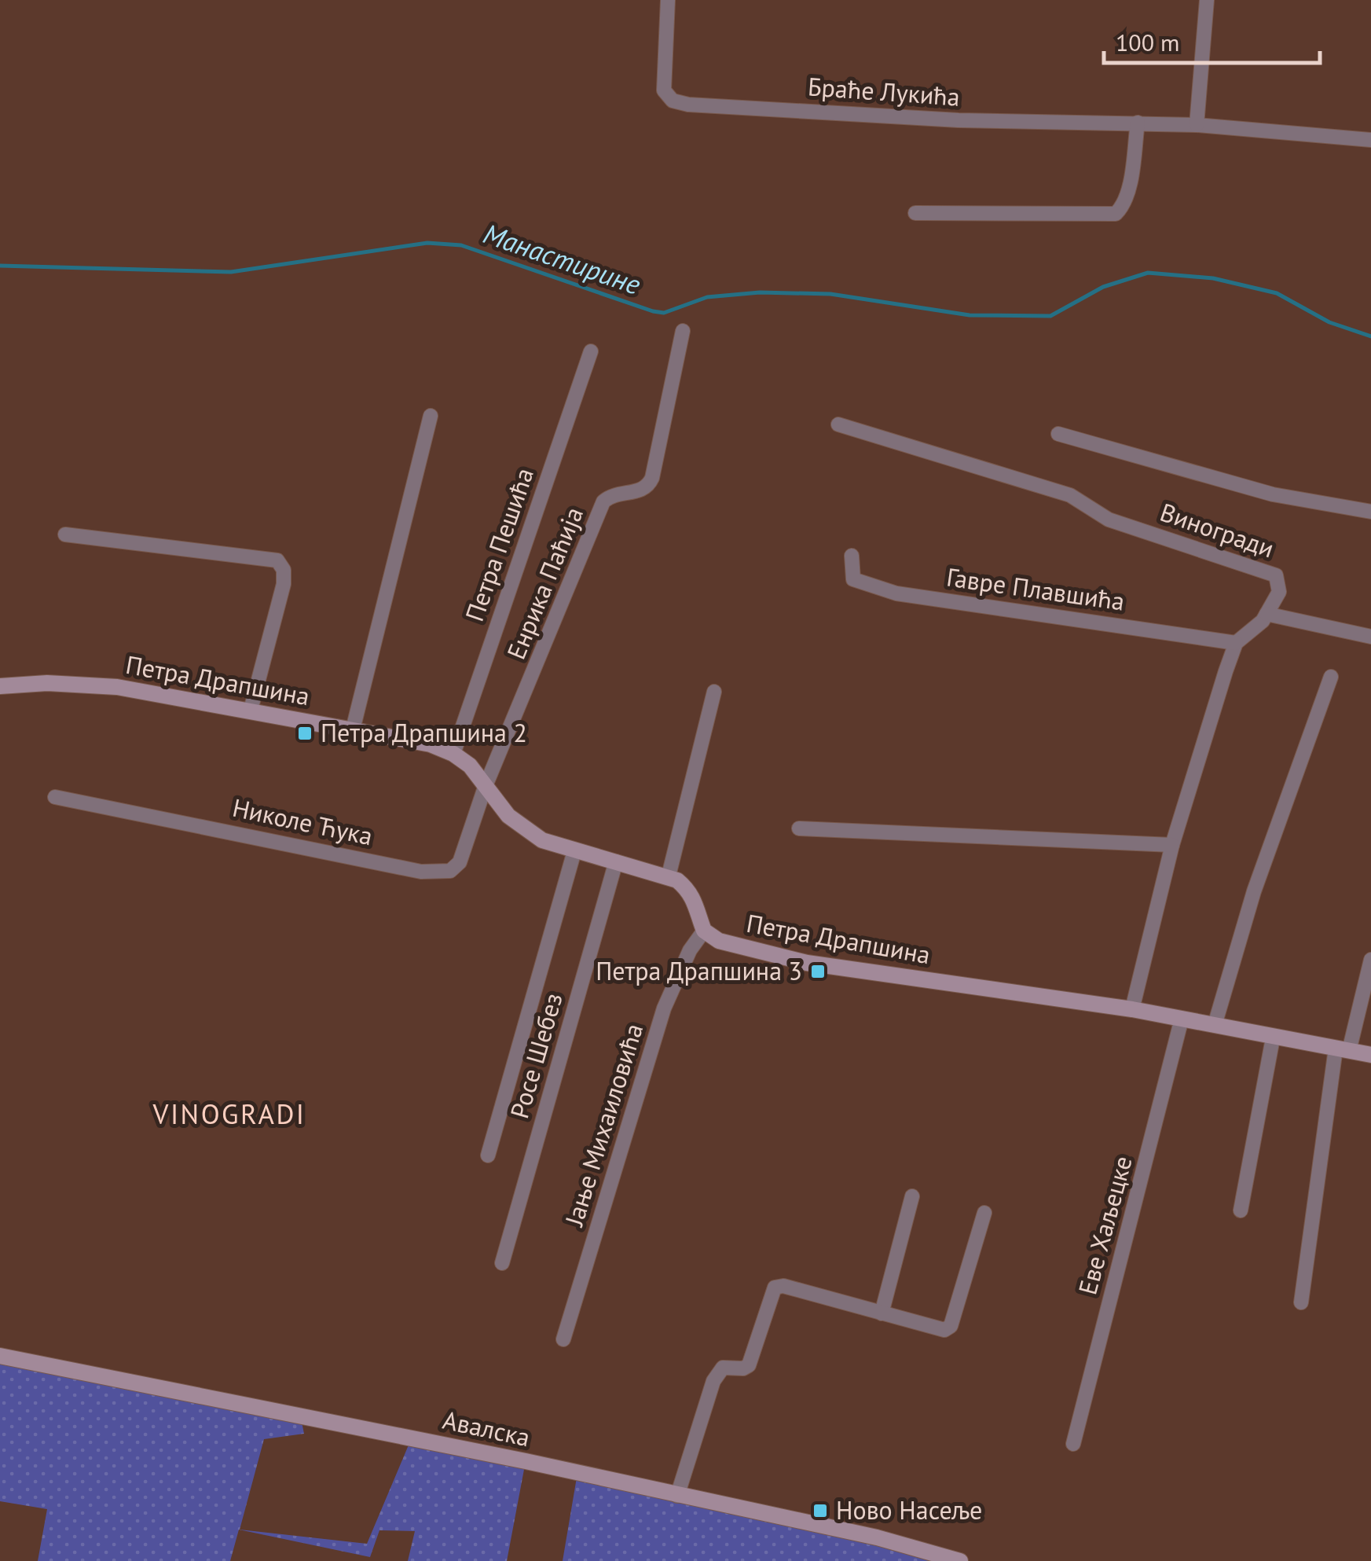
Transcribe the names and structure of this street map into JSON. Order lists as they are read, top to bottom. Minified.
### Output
{"streets":{"street":["Браће Лукића","Виногради","Петра Пешића","Енрика Паћија","Гавре Плавшића","Петра Драпшина","Николе Ћука","Росе Шебез","Јање Михаиловића","Еве Хаљецке","Авалска"]},"crossings":[["Виногради","Гавре Плавшића"],["Виногради","Петра Драпшина"],["Петра Пешића","Петра Драпшина"],["Енрика Паћија","Петра Драпшина"],["Енрика Паћија","Николе Ћука"],["Петра Драпшина","Николе Ћука"],["Петра Драпшина","Росе Шебез"],["Петра Драпшина","Јање Михаиловића"],["Петра Драпшина","Еве Хаљецке"]],"districts":["VINOGRADI"],"water":["Манастирине"],"places":{"transit":["Петра Драпшина 2","Петра Драпшина 3","Ново Насеље"]},"scale_bar":"100 m"}
